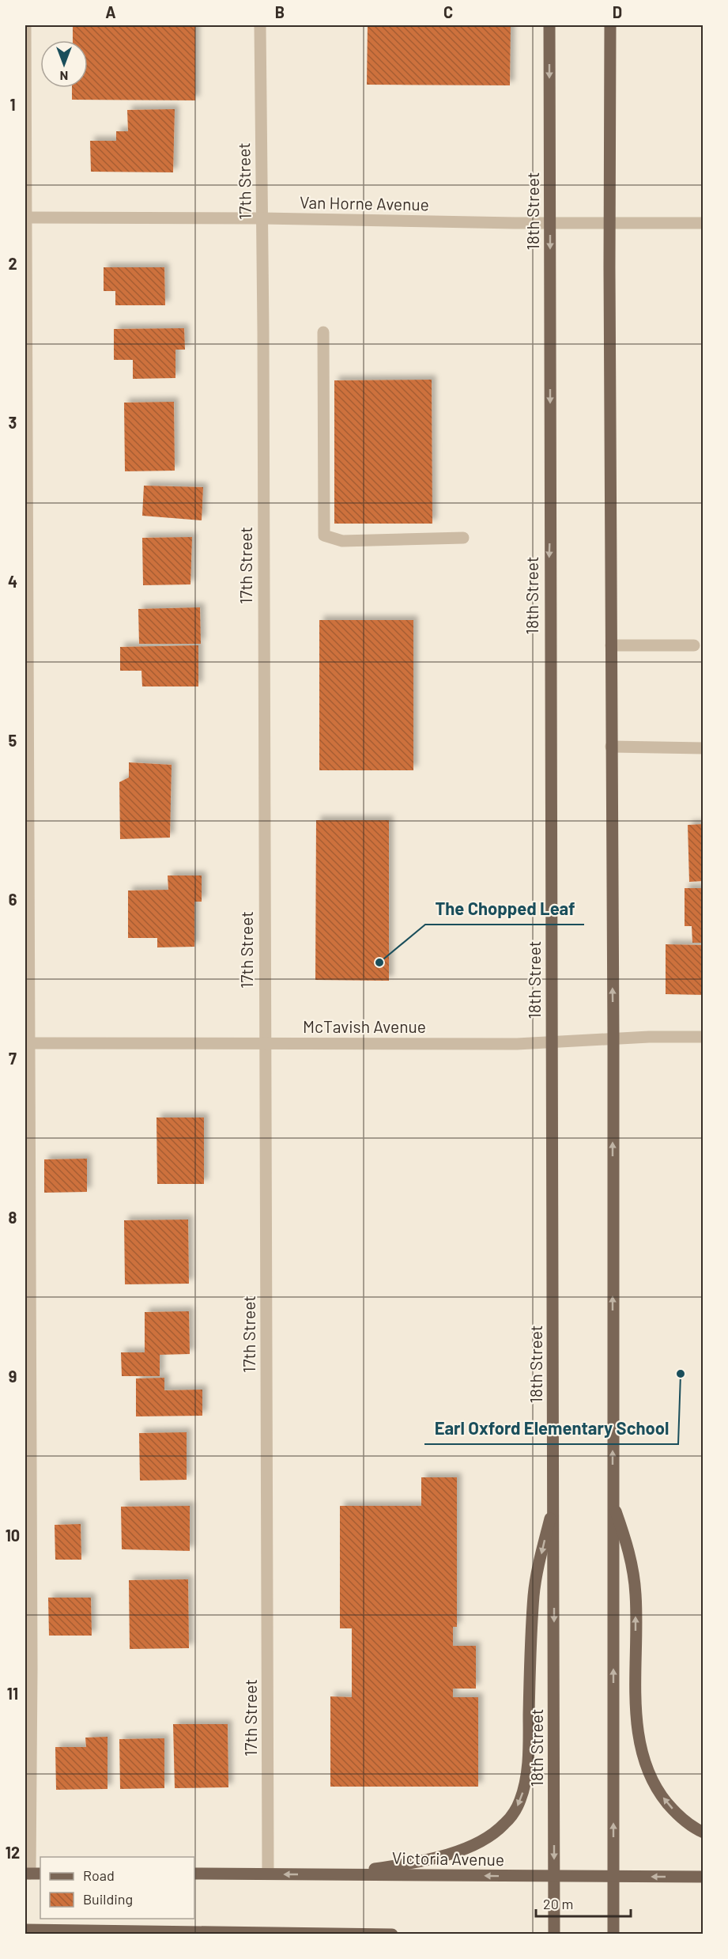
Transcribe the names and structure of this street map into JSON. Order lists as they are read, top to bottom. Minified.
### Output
{"streets":{"main road":["18th Street","Victoria Avenue"],"street":["17th Street","Van Horne Avenue","McTavish Avenue"]},"crossings":[["17th Street","Van Horne Avenue"],["17th Street","McTavish Avenue"],["17th Street","Victoria Avenue"],["Van Horne Avenue","18th Street"],["18th Street","McTavish Avenue"],["18th Street","Victoria Avenue"]],"places":["The Chopped Leaf","Earl Oxford Elementary School"],"legend":["Road","Building"],"scale_bar":"20 m","north":"bottom","grid":{"columns":["A","B","C","D"],"rows":["1","2","3","4","5","6","7","8","9","10","11","12"]}}
